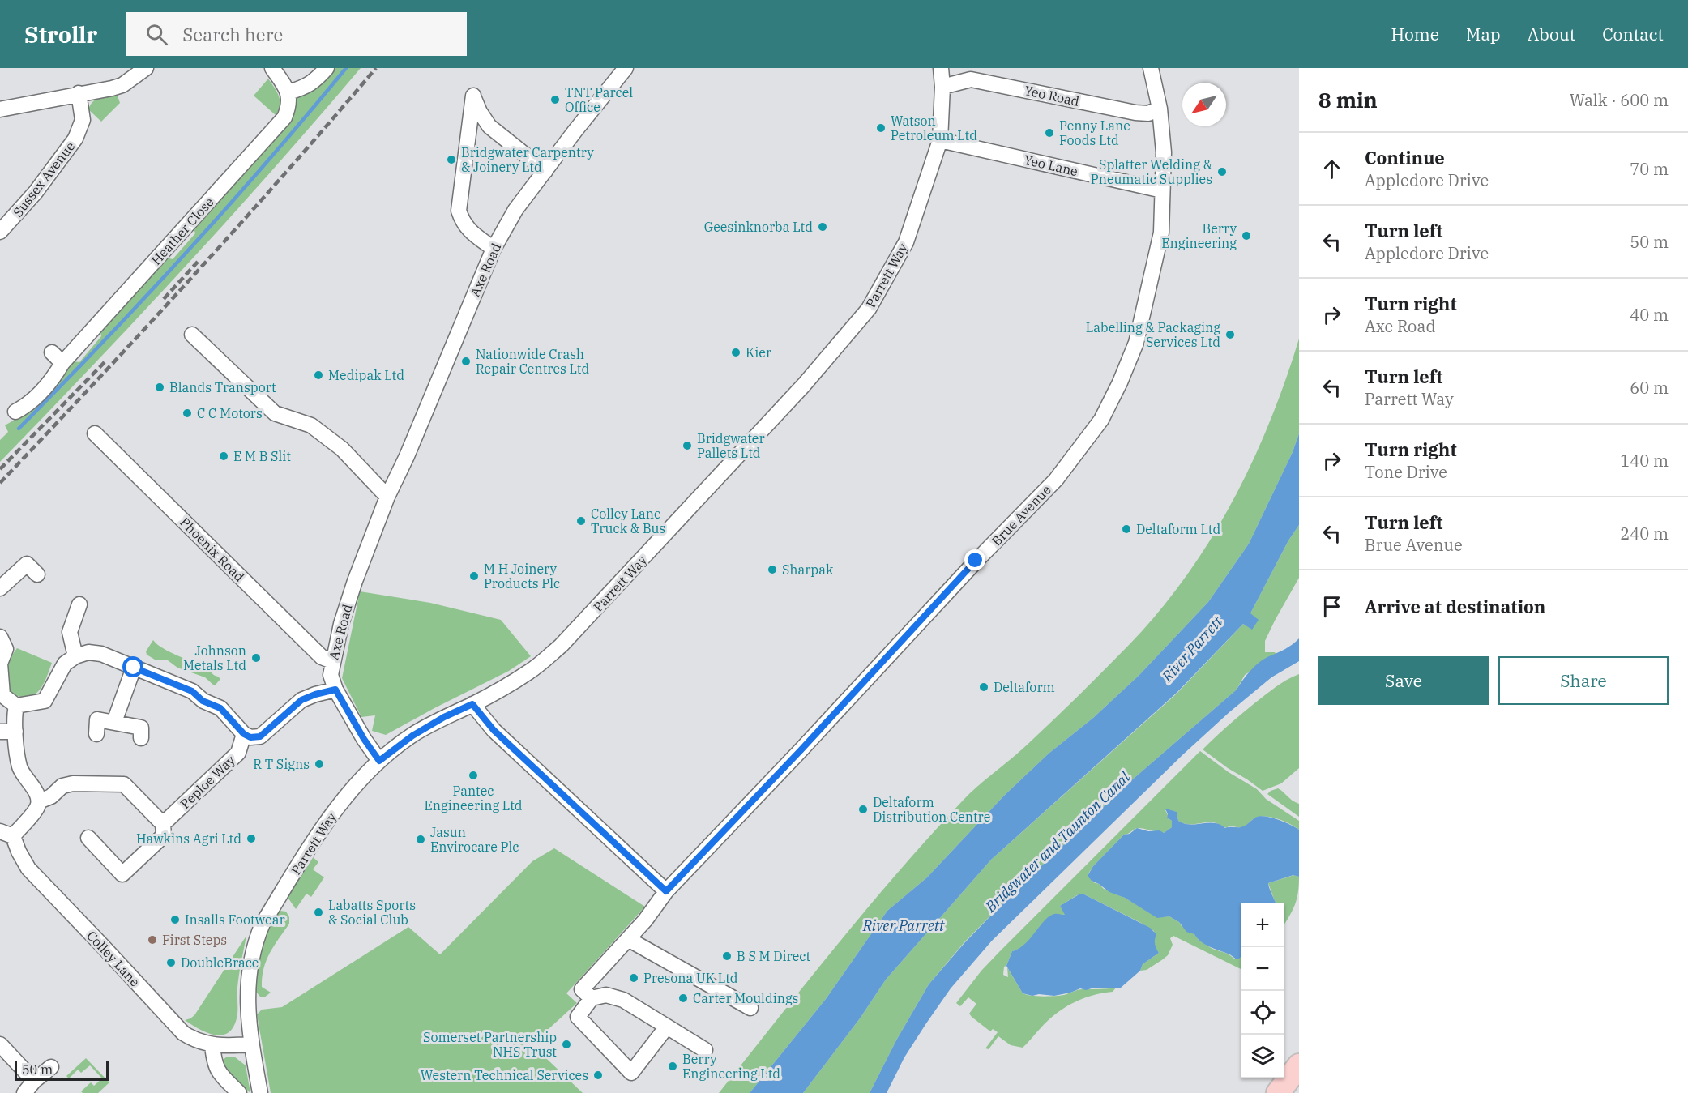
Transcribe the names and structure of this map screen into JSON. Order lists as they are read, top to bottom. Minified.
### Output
{"streets":{"street":["Yeo Road","Yeo Lane","Sussex Avenue","Heather Close","Axe Road","Parrett Way","Brue Avenue","Phoenix Road","Peploe Way","Colley Lane"]},"crossings":[["Yeo Road","Parrett Way"],["Yeo Road","Brue Avenue"],["Yeo Lane","Parrett Way"],["Yeo Lane","Brue Avenue"],["Axe Road","Parrett Way"],["Axe Road","Phoenix Road"],["Parrett Way","Colley Lane"]],"water":["River Parrett","Bridgwater and Taunton Canal"],"places":["TNT Parcel Office","Watson Petroleum Ltd","Penny Lane Foods Ltd","Bridgwater Carpentry & Joinery Ltd","Splatter Welding & Pneumatic Supplies","Geesinknorba Ltd","Berry Engineering","Labelling & Packaging Services Ltd","Kier","Nationwide Crash Repair Centres Ltd","Medipak Ltd","Blands Transport","C C Motors","Bridgwater Pallets Ltd","E M B Slit","Colley Lane Truck & Bus","Deltaform Ltd","Sharpak","M H Joinery Products Plc","Johnson Metals Ltd","Deltaform","R T Signs","Pantec Engineering Ltd","Deltaform Distribution Centre","Hawkins Agri Ltd","Jasun Envirocare Plc","Labatts Sports & Social Club","Insalls Footwear","First Steps","B S M Direct","DoubleBrace","Presona UK Ltd","Carter Mouldings","Somerset Partnership NHS Trust","Berry Engineering Ltd","Western Technical Services"],"scale_bar":"50 m","north":"bottom left","page":{"header":"Strollr","search":"Search here","nav":["Home","Map","About","Contact"],"heading":["8 min","Walk · 600 m"],"list":[["Continue","Appledore Drive","70 m"],["Turn left","Appledore Drive","50 m"],["Turn right","Axe Road","40 m"],["Turn left","Parrett Way","60 m"],["Turn right","Tone Drive","140 m"],["Turn left","Brue Avenue","240 m"],"Arrive at destination"],"buttons":["Save","Share"],"map_buttons":["+","−"],"scale":"50 m"}}
